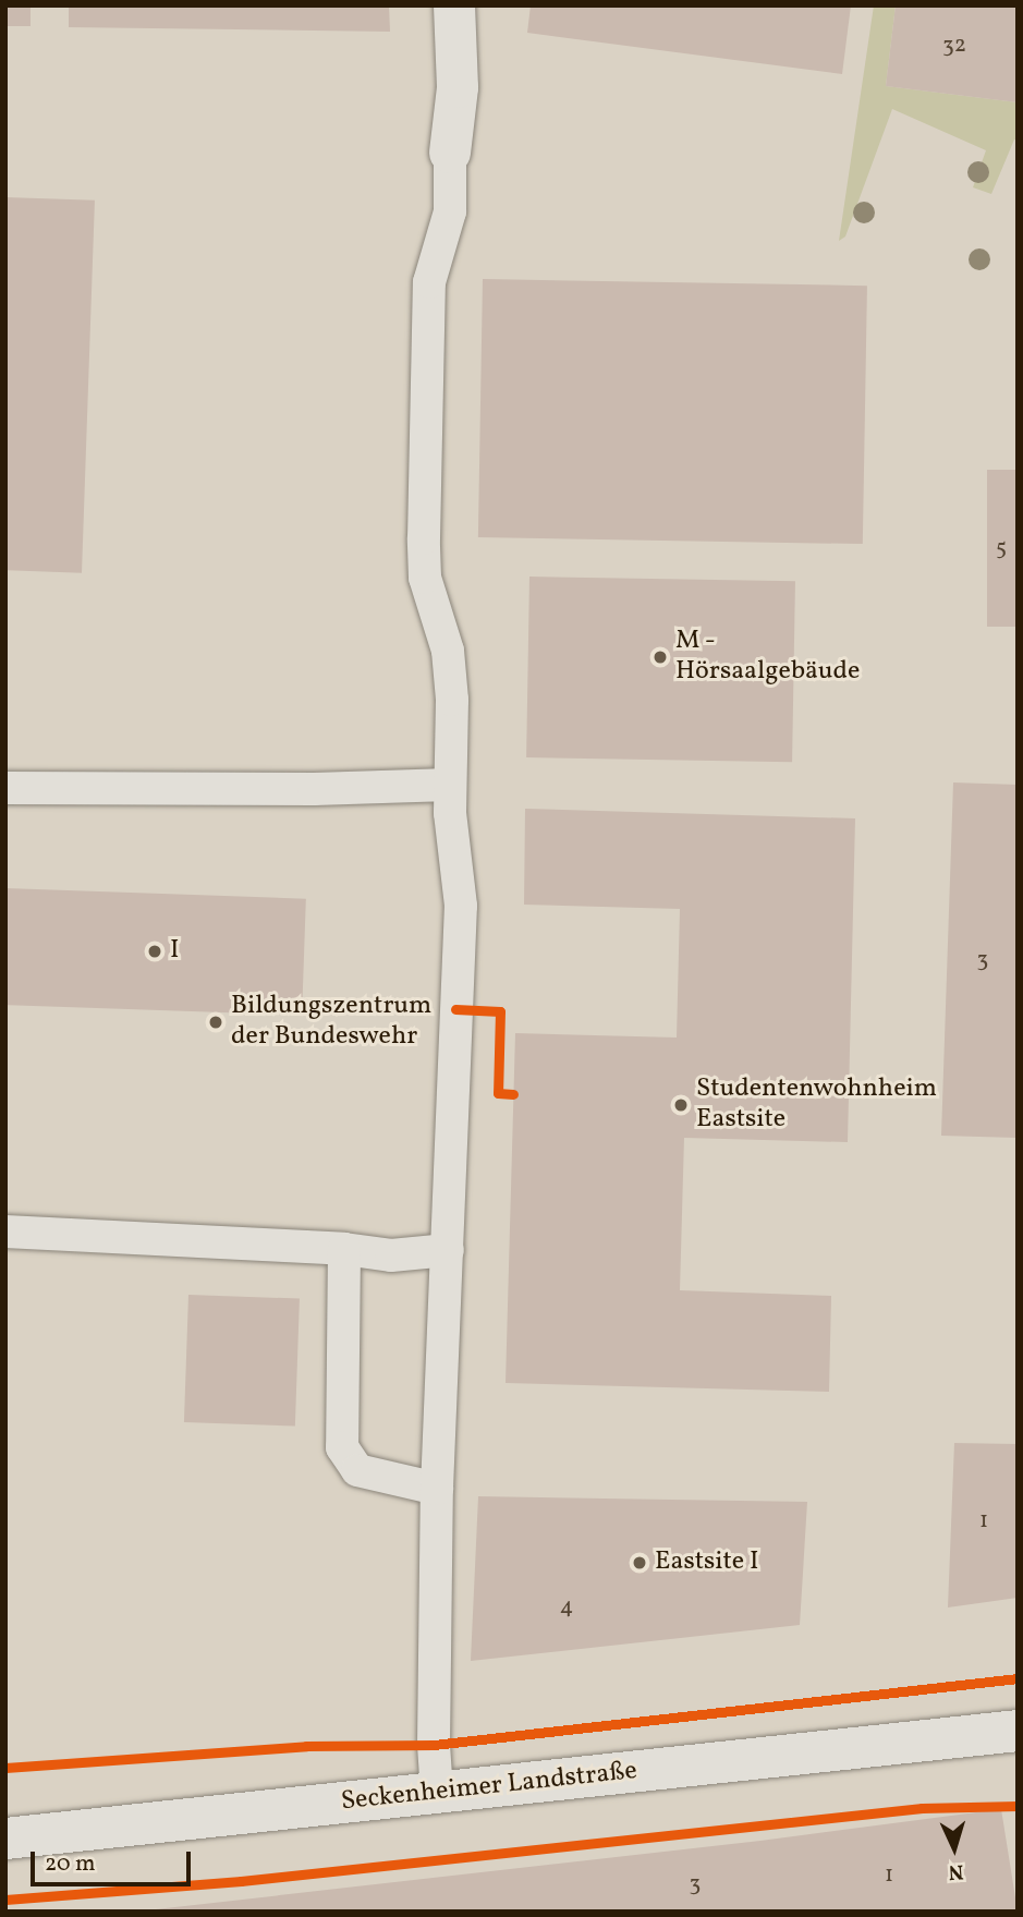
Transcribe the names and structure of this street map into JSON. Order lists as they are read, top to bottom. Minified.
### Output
{"streets":{"main road":["Seckenheimer Landstraße"]},"places":["M - Hörsaalgebäude","I","Bildungszentrum der Bundeswehr","Studentenwohnheim Eastsite","Eastsite I"],"house_numbers":["32","5","3","1","4","1","3"],"scale_bar":"20 m","north":"bottom"}
